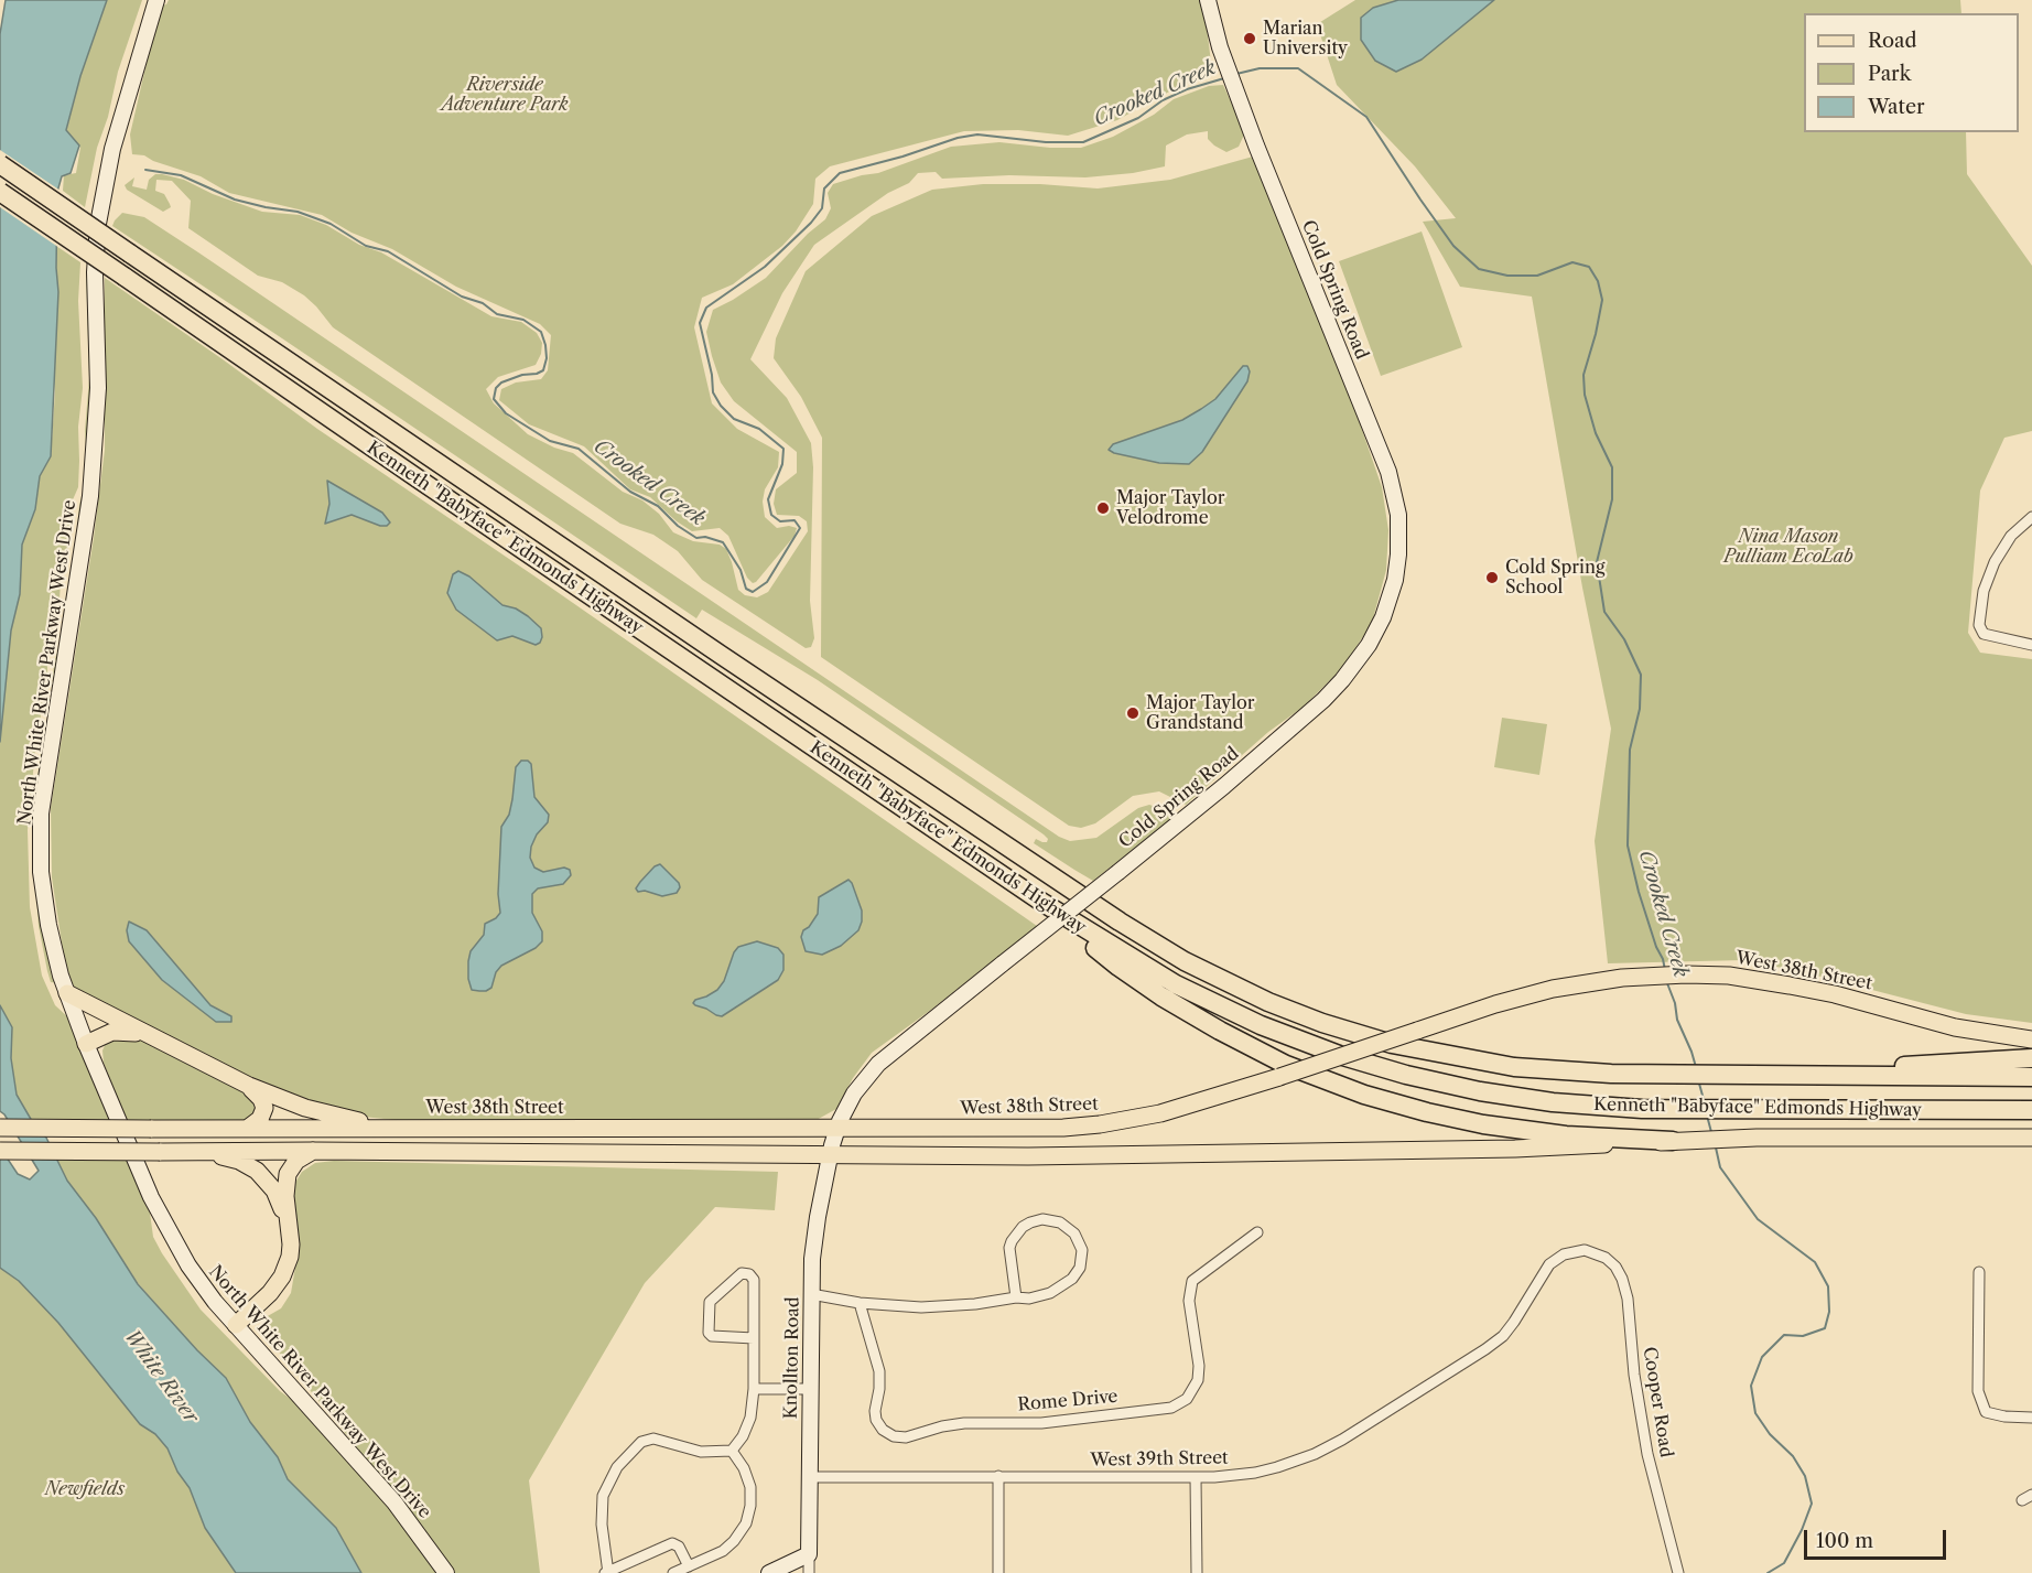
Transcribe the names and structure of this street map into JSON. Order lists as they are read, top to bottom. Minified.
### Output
{"streets":{"highway":["Kenneth \"Babyface\" Edmonds Highway"],"main road":["West 38th Street"],"street":["Cold Spring Road","North White River Parkway West Drive","Knollton Road","Rome Drive","Cooper Road","West 39th Street"]},"crossings":[["Cold Spring Road","West 38th Street"],["Cold Spring Road","Knollton Road"],["West 38th Street","Knollton Road"],["Knollton Road","West 39th Street"],["Cooper Road","West 39th Street"]],"water":["Crooked Creek","White River"],"parks":["Riverside Adventure Park","Nina Mason Pulliam EcoLab","Newfields"],"places":["Marian University","Major Taylor Velodrome","Cold Spring School","Major Taylor Grandstand"],"legend":["Road","Park","Water"],"scale_bar":"100 m"}
